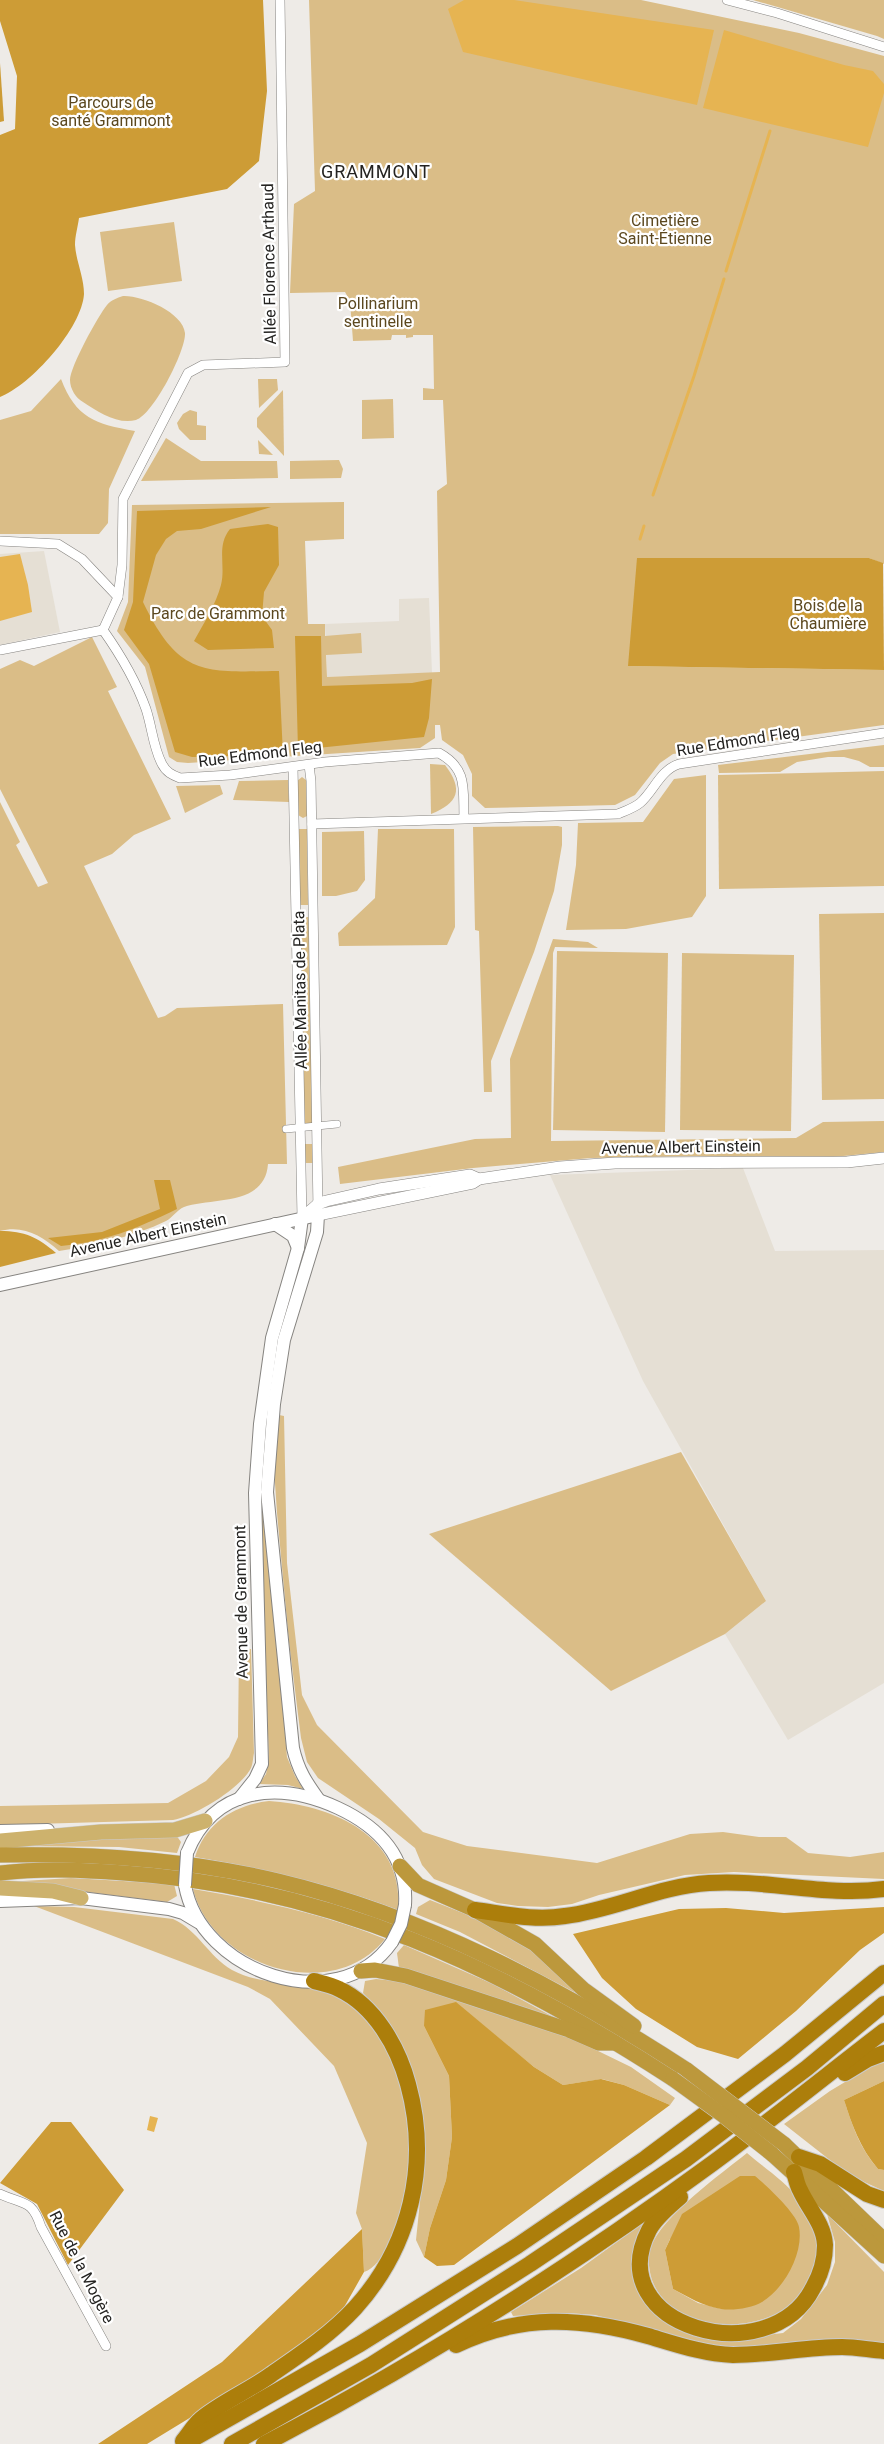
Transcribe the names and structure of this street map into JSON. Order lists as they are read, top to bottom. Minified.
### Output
{"streets":{"main road":["Avenue Albert Einstein","Avenue de Grammont"],"street":["Allée Florence Arthaud","Rue Edmond Fleg","Allée Manitas de Plata","Rue de la Mogère"]},"crossings":[["Allée Florence Arthaud","Rue Edmond Fleg"],["Rue Edmond Fleg","Allée Manitas de Plata"],["Allée Manitas de Plata","Avenue Albert Einstein"],["Allée Manitas de Plata","Avenue de Grammont"],["Avenue Albert Einstein","Avenue de Grammont"]],"districts":["GRAMMONT"],"parks":["Parcours de santé Grammont","Cimetière Saint-Étienne","Pollinarium sentinelle","Bois de la Chaumière","Parc de Grammont"]}
